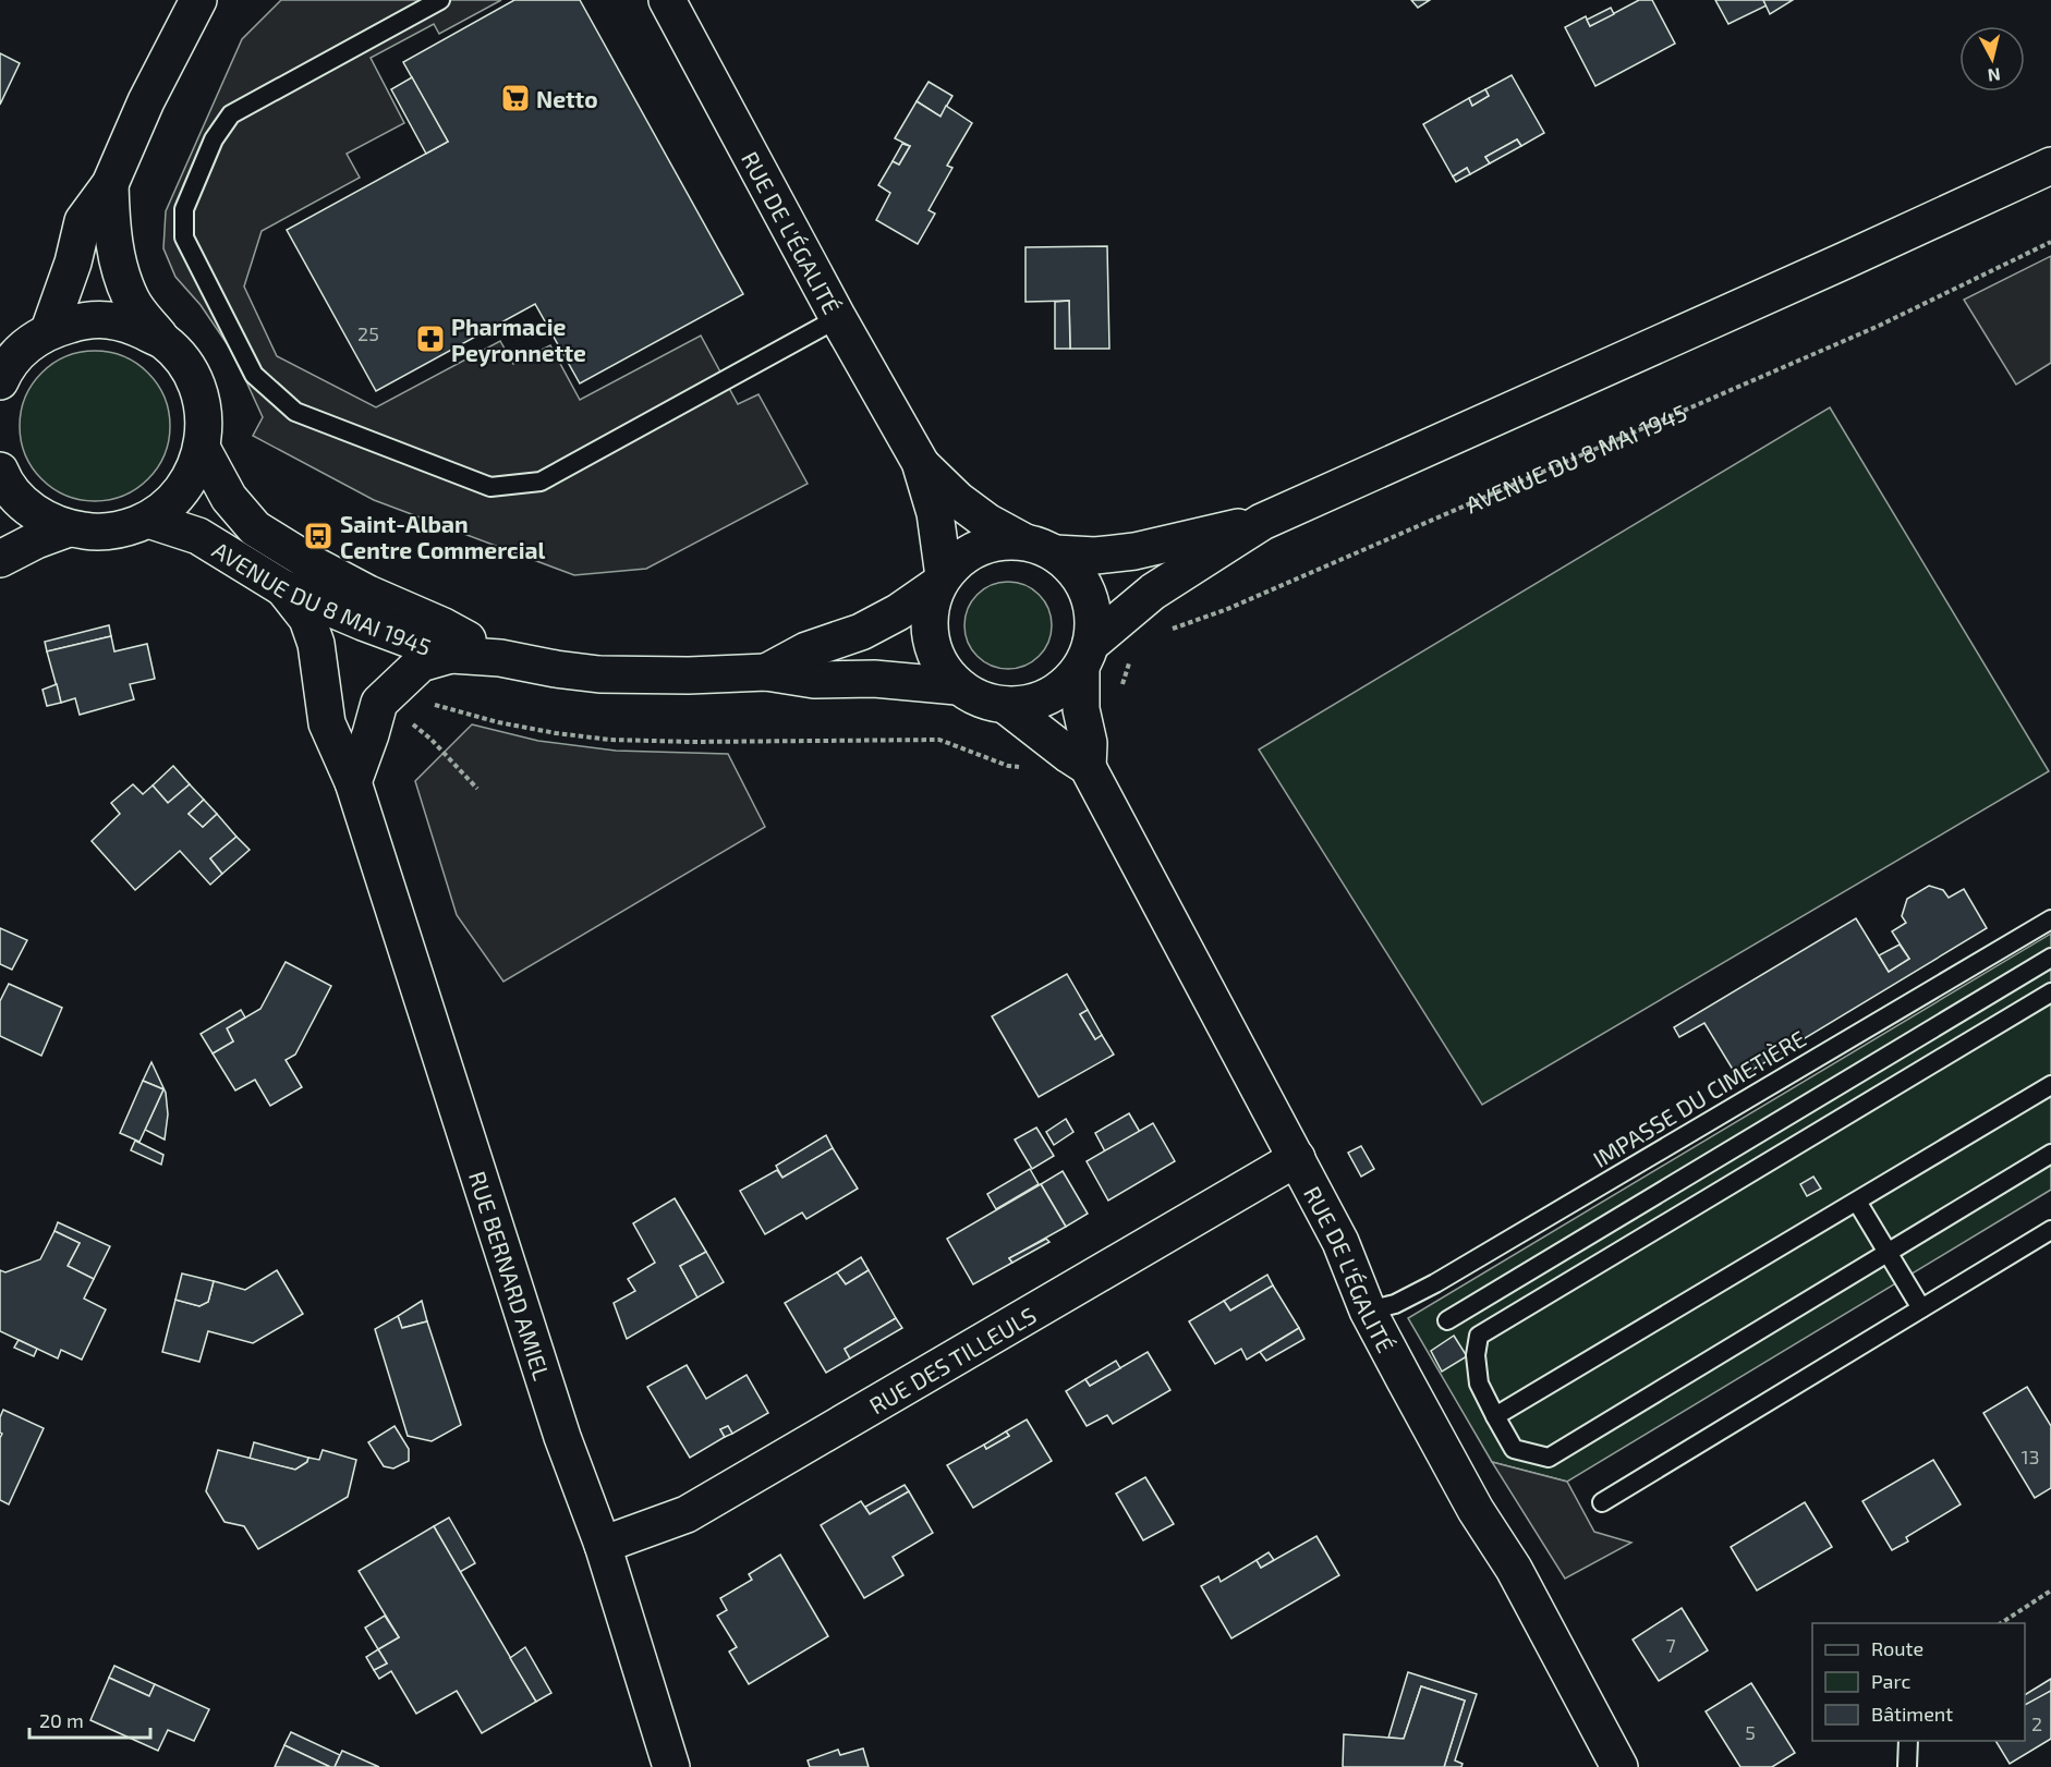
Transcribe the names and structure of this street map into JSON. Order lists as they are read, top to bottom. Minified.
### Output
{"streets":{"main road":["RUE DE L'ÉGALITÉ","AVENUE DU 8 MAI 1945","RUE BERNARD AMIEL","RUE DES TILLEULS"],"lane":["IMPASSE DU CIMETIÈRE"]},"crossings":[["RUE DE L'ÉGALITÉ","AVENUE DU 8 MAI 1945"],["RUE DE L'ÉGALITÉ","IMPASSE DU CIMETIÈRE"],["RUE DE L'ÉGALITÉ","RUE DES TILLEULS"],["AVENUE DU 8 MAI 1945","RUE BERNARD AMIEL"],["RUE BERNARD AMIEL","RUE DES TILLEULS"]],"places":{"supermarket":["Netto"],"pharmacy":["Pharmacie Peyronnette"],"bus stop":["Saint-Alban Centre Commercial"]},"house_numbers":["25","13","7","2","5"],"legend":["Route","Parc","Bâtiment"],"scale_bar":"20 m","north":"bottom"}
